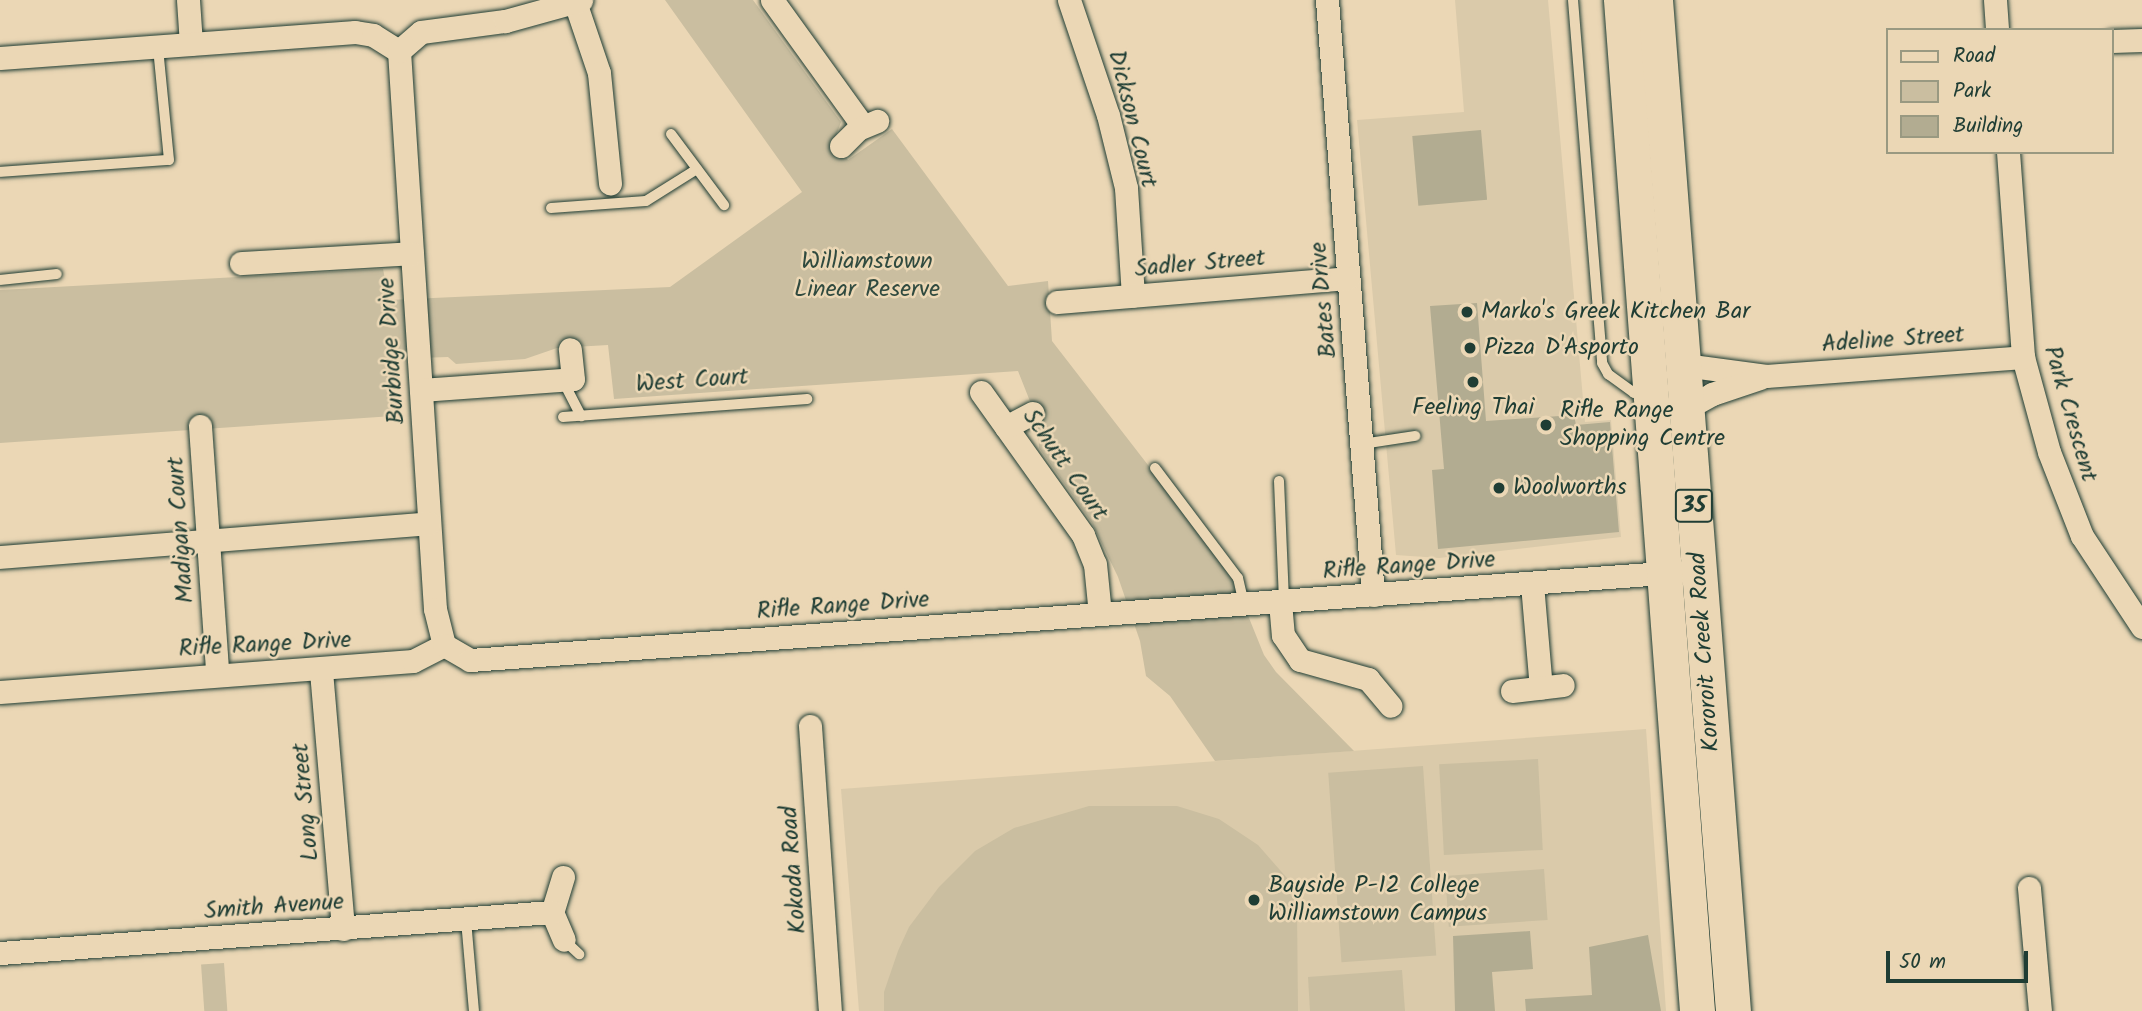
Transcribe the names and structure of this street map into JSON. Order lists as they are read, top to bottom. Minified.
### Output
{"streets":{"main road":["35","Kororoit Creek Road"],"street":["Dickson Court","Sadler Street","Bates Drive","Adeline Street","Burbidge Drive","Park Crescent","Schutt Court","Madigan Court","Rifle Range Drive","Long Street","Kokoda Road","Smith Avenue"],"lane":["West Court"]},"crossings":[["Dickson Court","Sadler Street"],["Sadler Street","Bates Drive"],["Bates Drive","Rifle Range Drive"],["Adeline Street","Park Crescent"],["Adeline Street","Kororoit Creek Road"],["Burbidge Drive","Rifle Range Drive"],["Schutt Court","Rifle Range Drive"],["Madigan Court","Rifle Range Drive"],["Rifle Range Drive","Kororoit Creek Road"],["Rifle Range Drive","Long Street"],["Long Street","Smith Avenue"]],"parks":["Williamstown Linear Reserve"],"places":["Marko's Greek Kitchen Bar","Pizza D'Asporto","Feeling Thai","Rifle Range Shopping Centre","Woolworths","Bayside P-12 College Williamstown Campus"],"legend":["Road","Park","Building"],"scale_bar":"50 m"}
